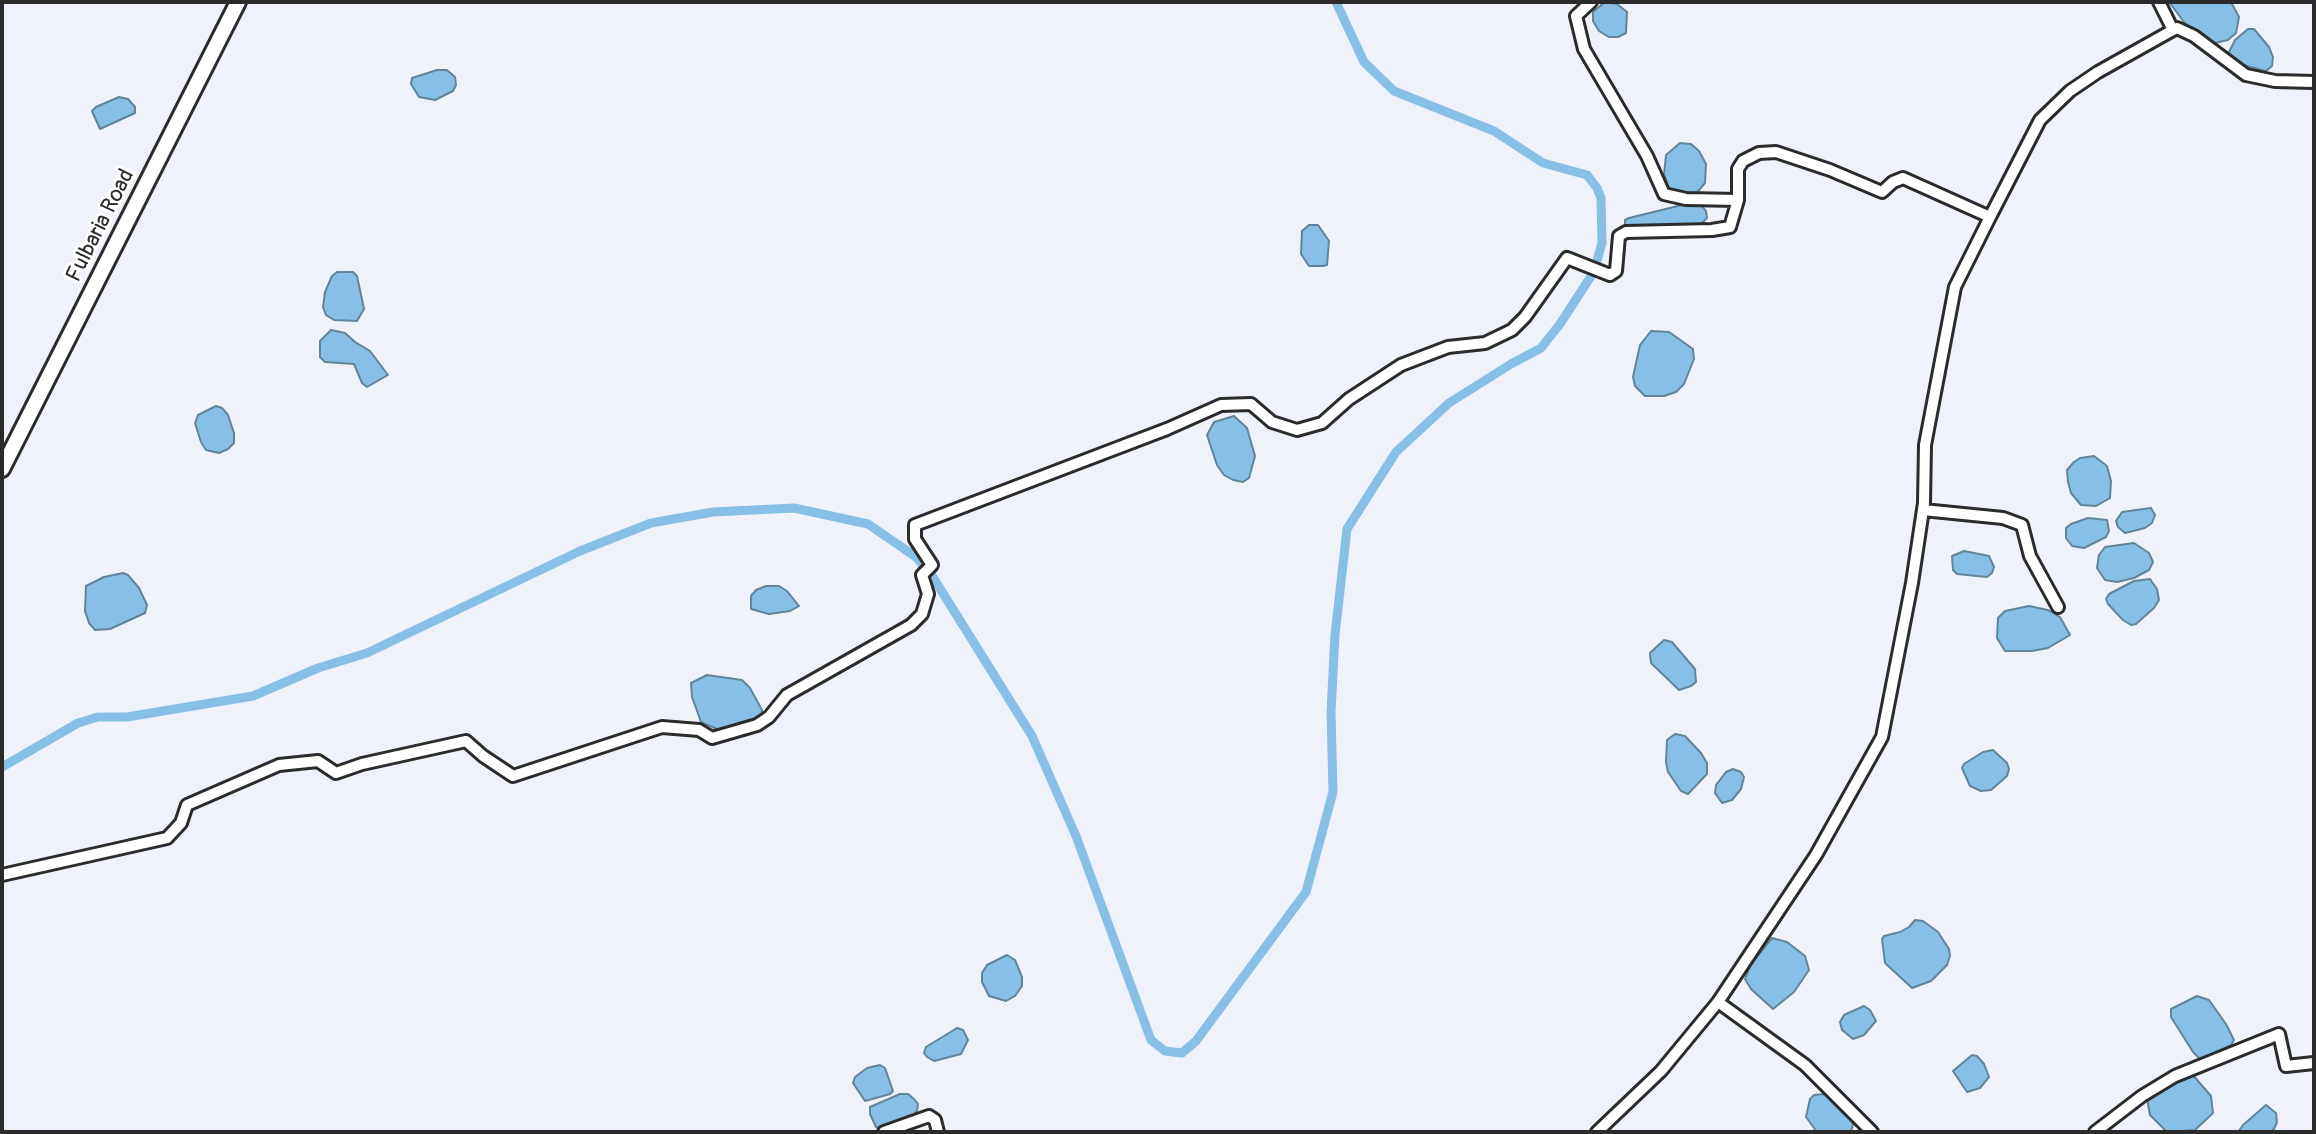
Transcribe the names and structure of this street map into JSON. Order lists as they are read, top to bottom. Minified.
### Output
{"streets":{"main road":["Fulbaria Road"]}}
